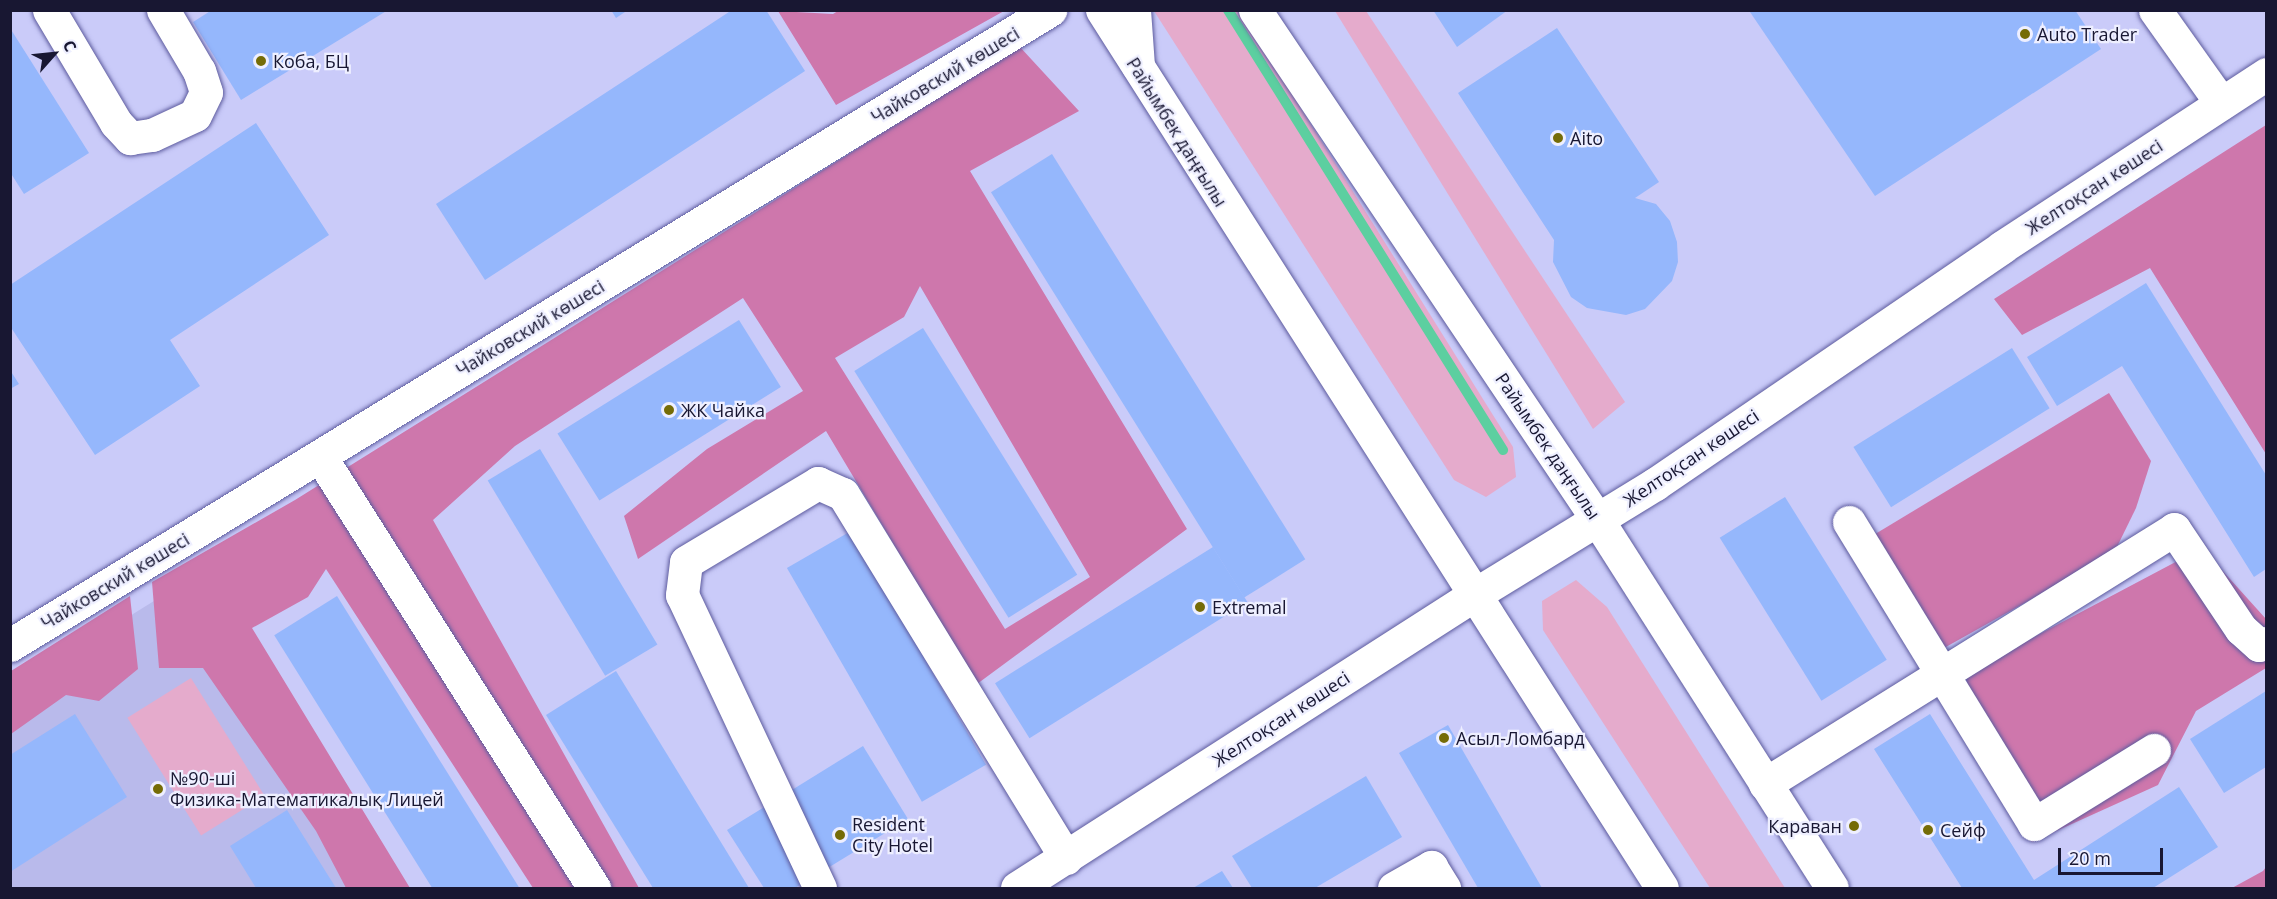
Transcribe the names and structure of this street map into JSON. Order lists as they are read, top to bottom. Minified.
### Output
{"streets":{"main road":["Чайковский көшесі","Райымбек даңғылы","Желтоқсан көшесі"]},"crossings":[["Райымбек даңғылы","Желтоқсан көшесі"]],"places":["Auto Trader","Коба, БЦ","Aito","ЖК Чайка","Extremal","Асыл-Ломбард","№90-ші Физика-Математикалық Лицей","Караван","Сейф","Resident City Hotel"],"scale_bar":"20 m","north":"top right"}
